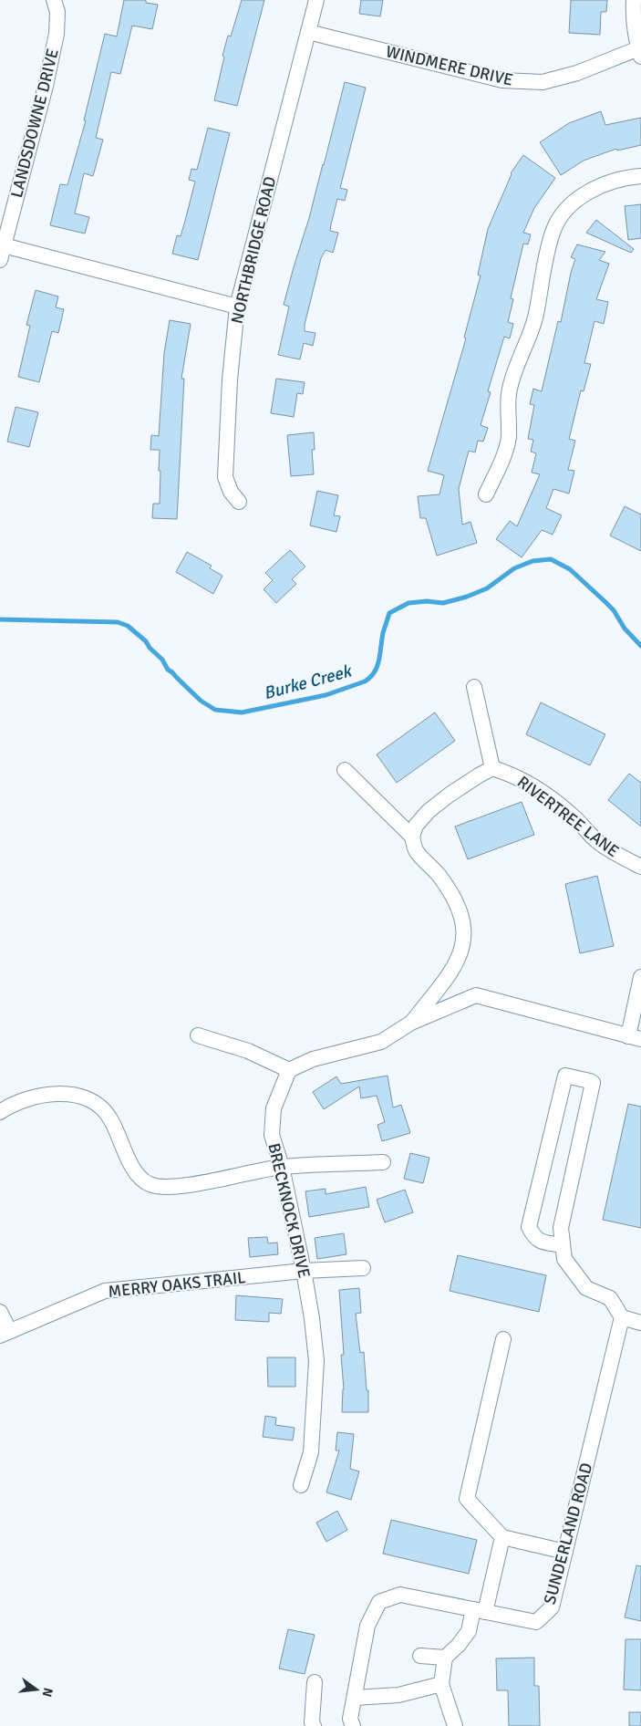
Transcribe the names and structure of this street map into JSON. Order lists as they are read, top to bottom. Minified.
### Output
{"streets":{"street":["WINDMERE DRIVE","LANDSDOWNE DRIVE","NORTHBRIDGE ROAD","RIVERTREE LANE","BRECKNOCK DRIVE","MERRY OAKS TRAIL","SUNDERLAND ROAD"]},"crossings":[["WINDMERE DRIVE","NORTHBRIDGE ROAD"],["LANDSDOWNE DRIVE","NORTHBRIDGE ROAD"],["BRECKNOCK DRIVE","MERRY OAKS TRAIL"]],"water":["Burke Creek"],"north":"right"}
